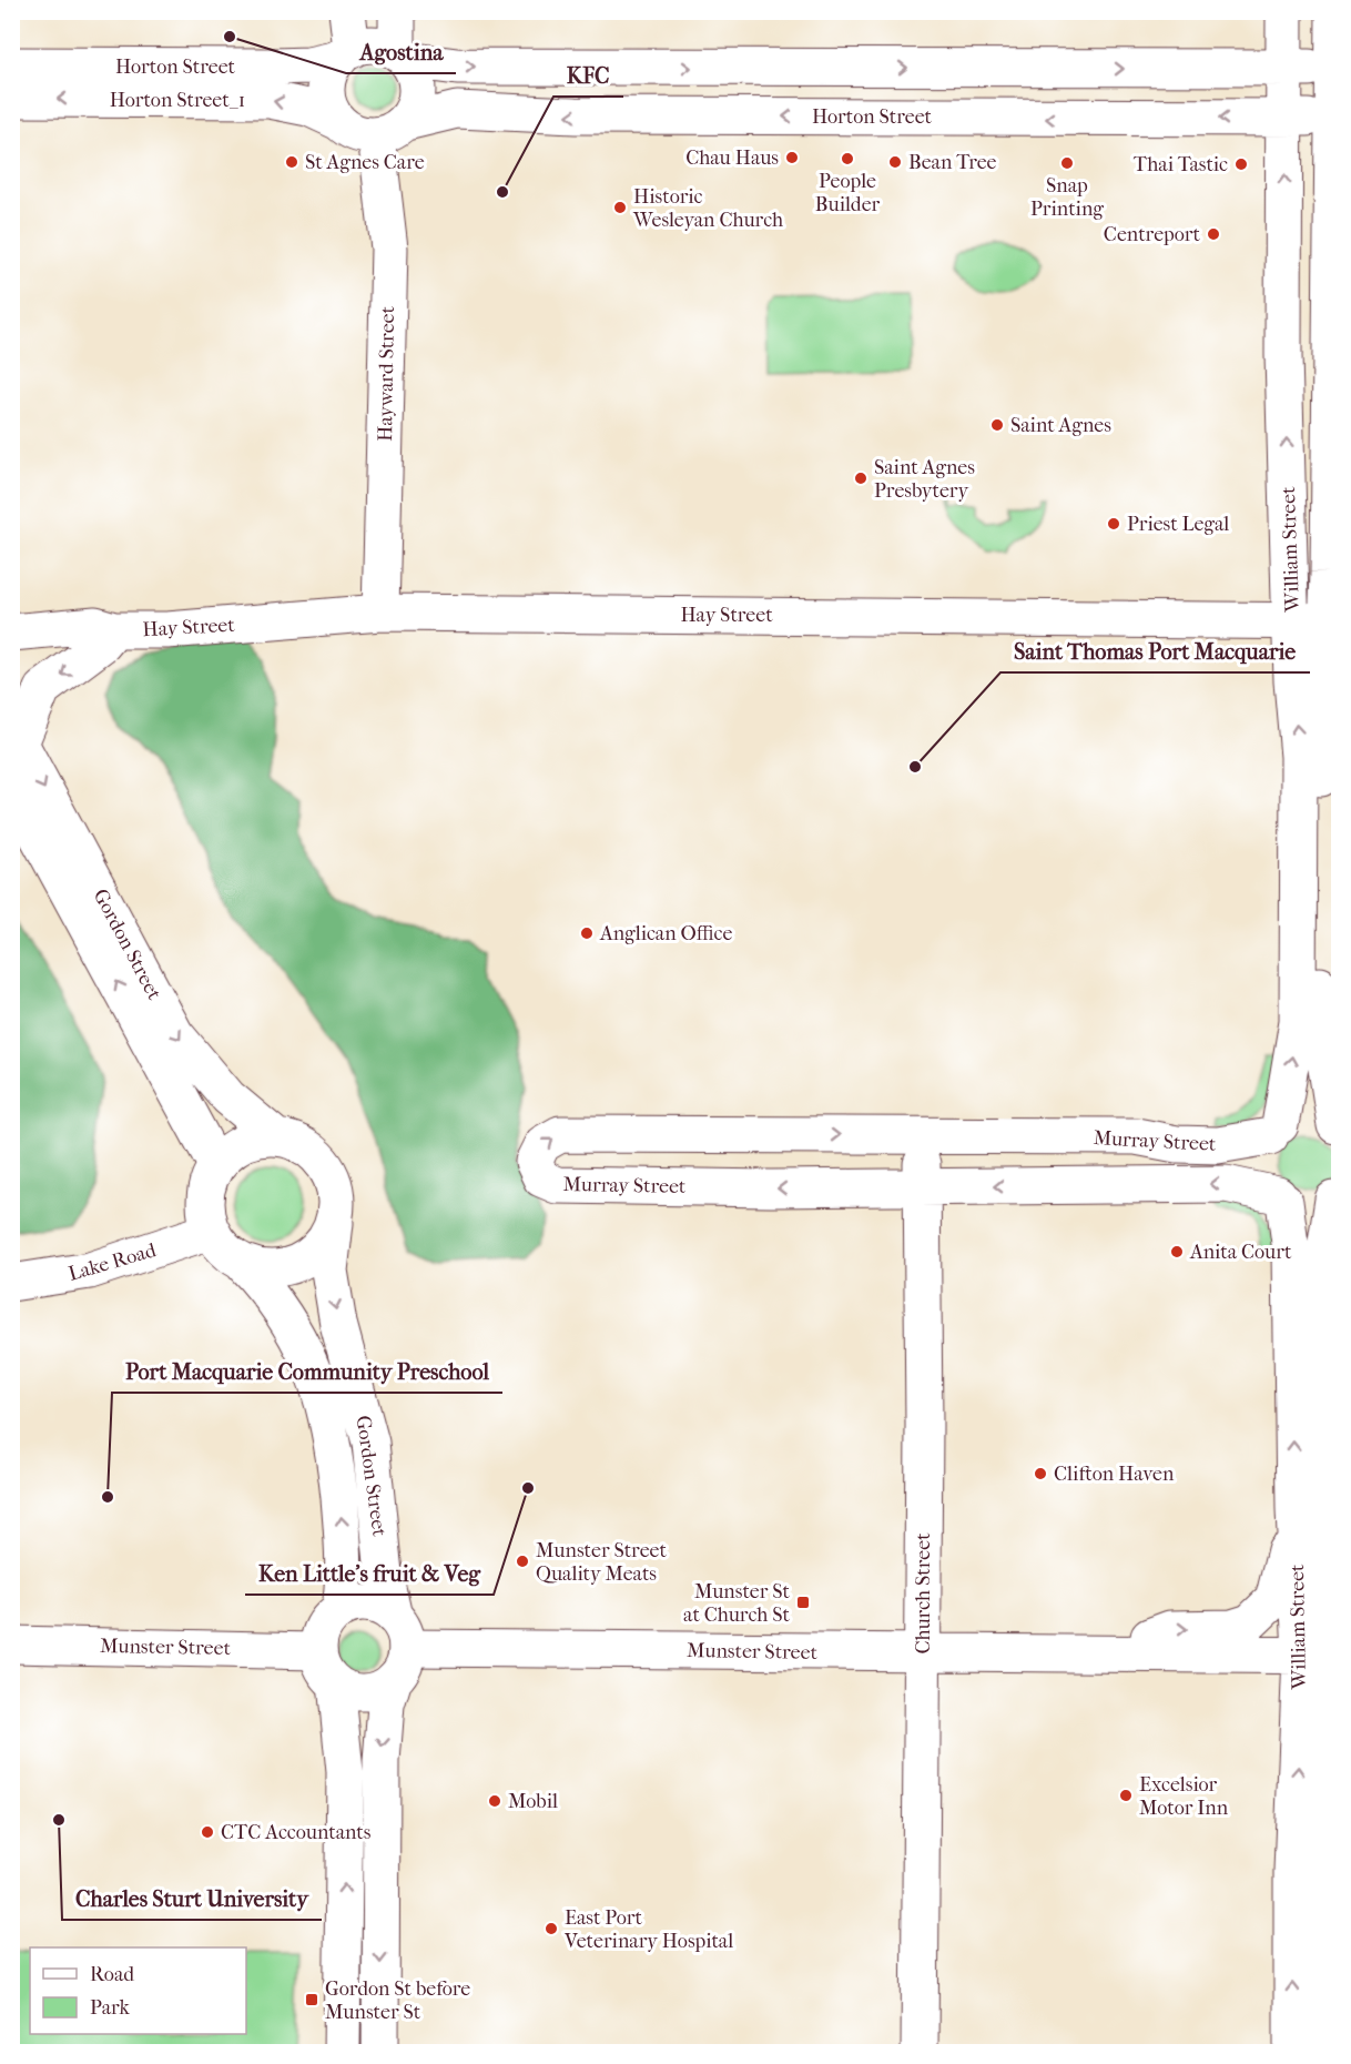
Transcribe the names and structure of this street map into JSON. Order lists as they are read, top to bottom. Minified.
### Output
{"streets":{"street":["Horton Street","Horton Street_1","Hayward Street","William Street","Hay Street","Gordon Street","Murray Street","Lake Road","Church Street","Munster Street"]},"crossings":[["Horton Street","Horton Street_1"],["Horton Street","Hayward Street"],["Horton Street","William Street"],["Horton Street_1","Hayward Street"],["Hayward Street","Hay Street"],["William Street","Hay Street"],["William Street","Murray Street"],["William Street","Munster Street"],["Hay Street","Gordon Street"],["Gordon Street","Lake Road"],["Gordon Street","Munster Street"],["Murray Street","Church Street"],["Church Street","Munster Street"]],"one_way":["Horton Street_1"],"places":{"other":["Agostina","Chau Haus","People Builder","St Agnes Care","Bean Tree","Snap Printing","Thai Tastic","KFC","Historic Wesleyan Church","Centreport","Saint Agnes","Saint Agnes Presbytery","Priest Legal","Saint Thomas Port Macquarie","Anglican Office","Anita Court","Clifton Haven","Ken Little's fruit & Veg","Port Macquarie Community Preschool","Munster Street Quality Meats","Excelsior Motor Inn","Mobil","Charles Sturt University","CTC Accountants","East Port Veterinary Hospital"],"transit":["Munster St at Church St","Gordon St before Munster St"]},"legend":["Road","Park"]}
